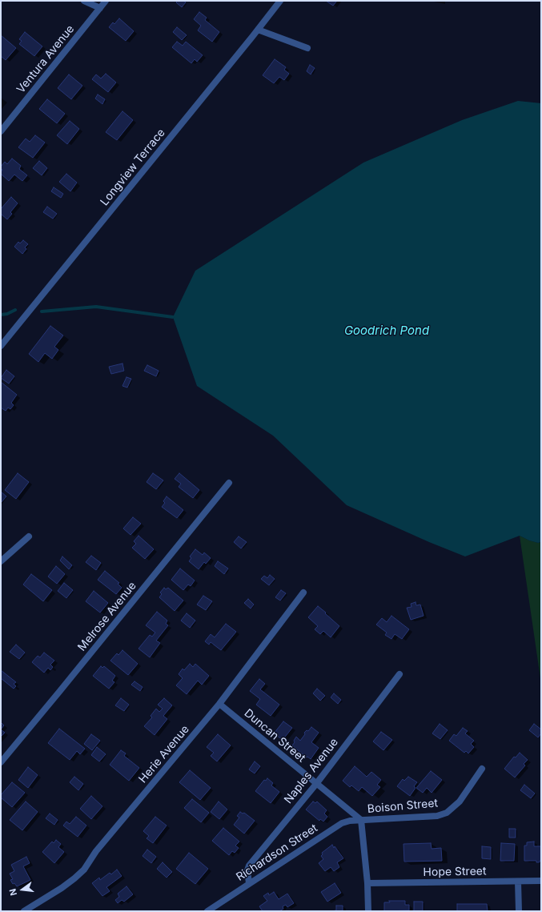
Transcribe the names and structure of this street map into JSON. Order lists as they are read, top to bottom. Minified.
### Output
{"streets":{"street":["Ventura Avenue","Longview Terrace","Melrose Avenue","Duncan Street","Herie Avenue","Naples Avenue","Boison Street","Richardson Street","Hope Street"]},"crossings":[["Duncan Street","Herie Avenue"],["Duncan Street","Naples Avenue"],["Duncan Street","Boison Street"],["Duncan Street","Richardson Street"],["Naples Avenue","Richardson Street"],["Boison Street","Richardson Street"]],"water":["Goodrich Pond"],"north":"left"}
